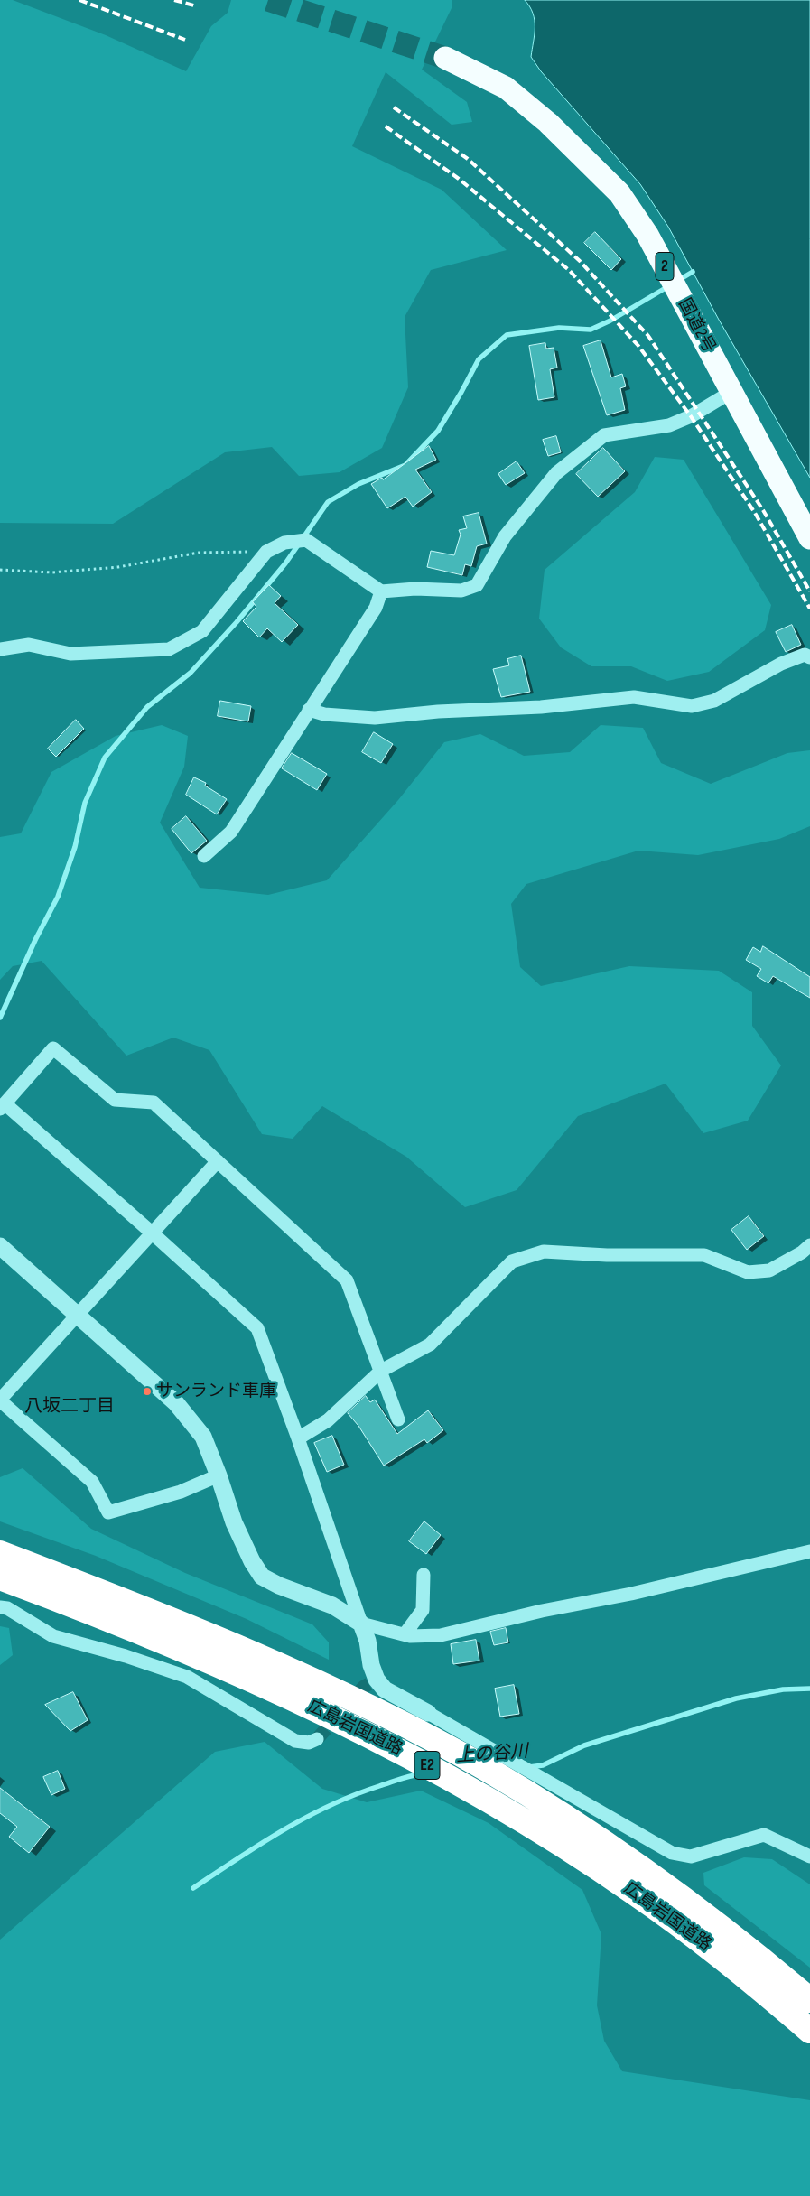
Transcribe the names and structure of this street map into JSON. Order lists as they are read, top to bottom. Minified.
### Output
{"streets":{"highway":["2","国道2号","広島岩国道路","E2"]},"districts":["八坂二丁目"],"water":["上の谷川"],"places":["サンランド車庫"]}
